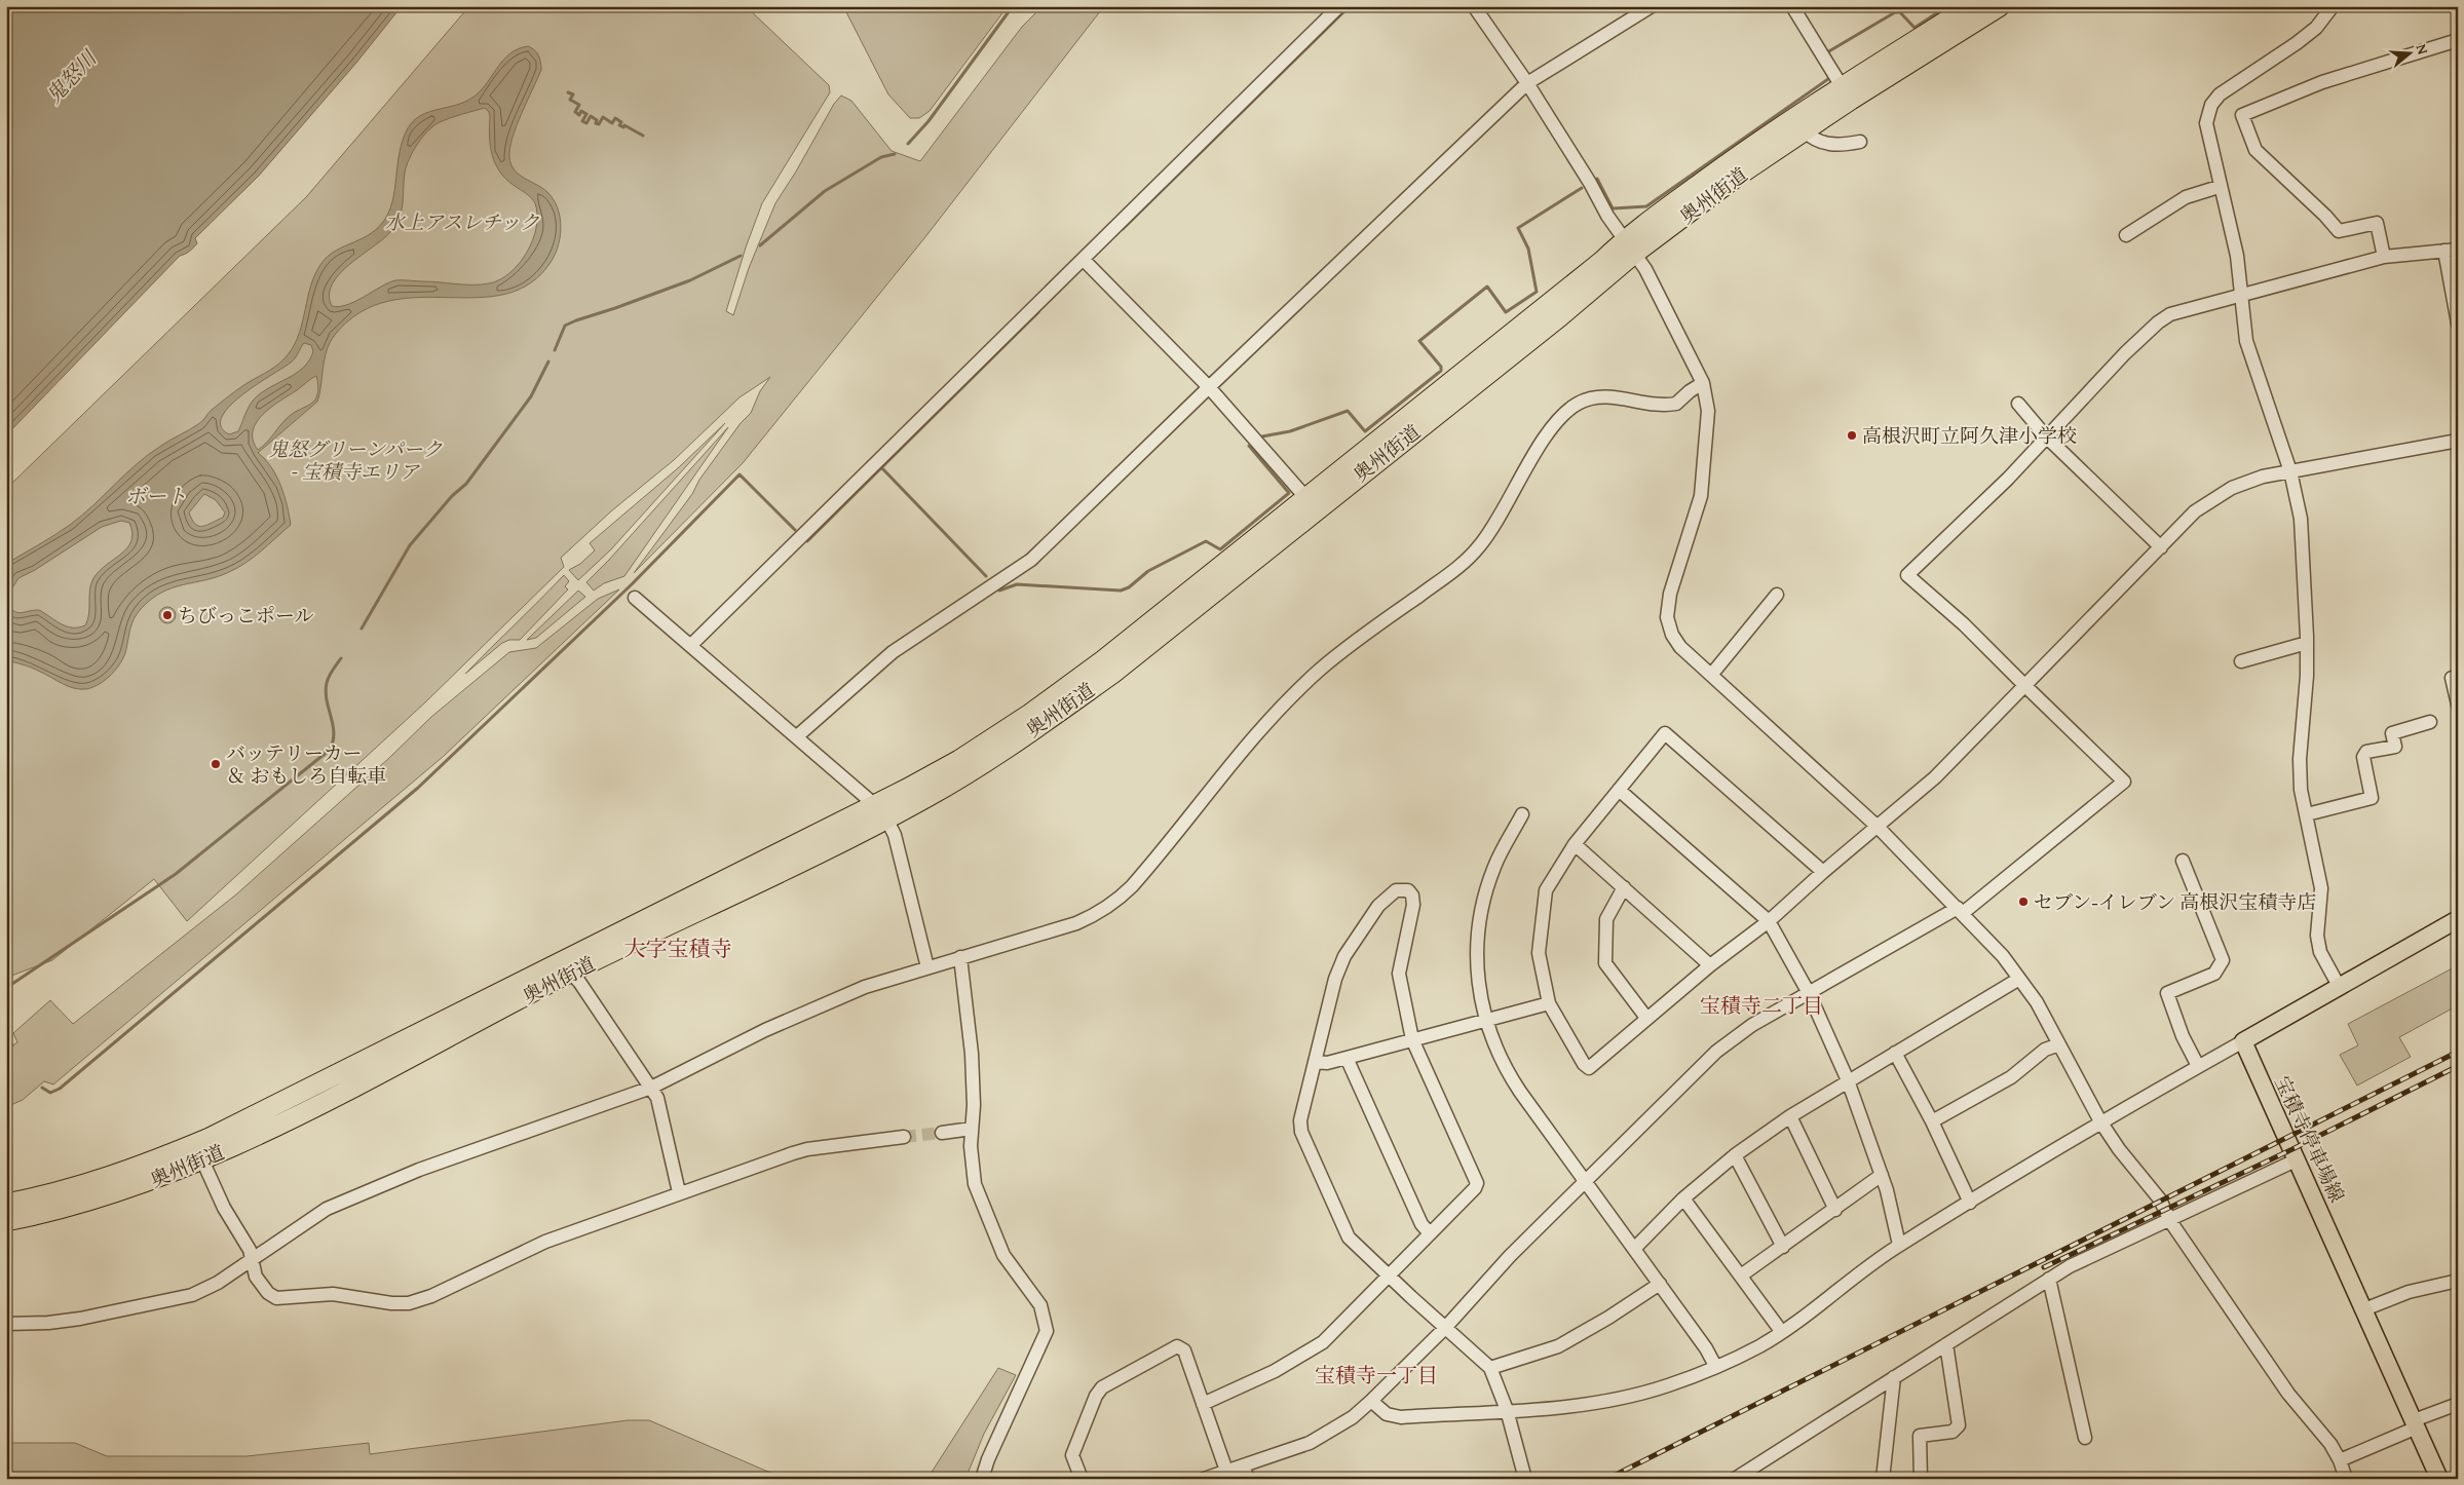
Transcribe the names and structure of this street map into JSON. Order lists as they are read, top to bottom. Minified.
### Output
{"streets":{"highway":["奥州街道"],"main road":["宝積寺停車場線"]},"districts":["大字宝積寺","宝積寺二丁目","宝積寺一丁目"],"water":["鬼怒川","ボート"],"parks":["水上アスレチック","鬼怒グリーンパーク - 宝積寺エリア"],"places":["高根沢町立阿久津小学校","ちびっこポール","バッテリーカー ＆ おもしろ自転車","セブン-イレブン 高根沢宝積寺店"],"north":"right"}
